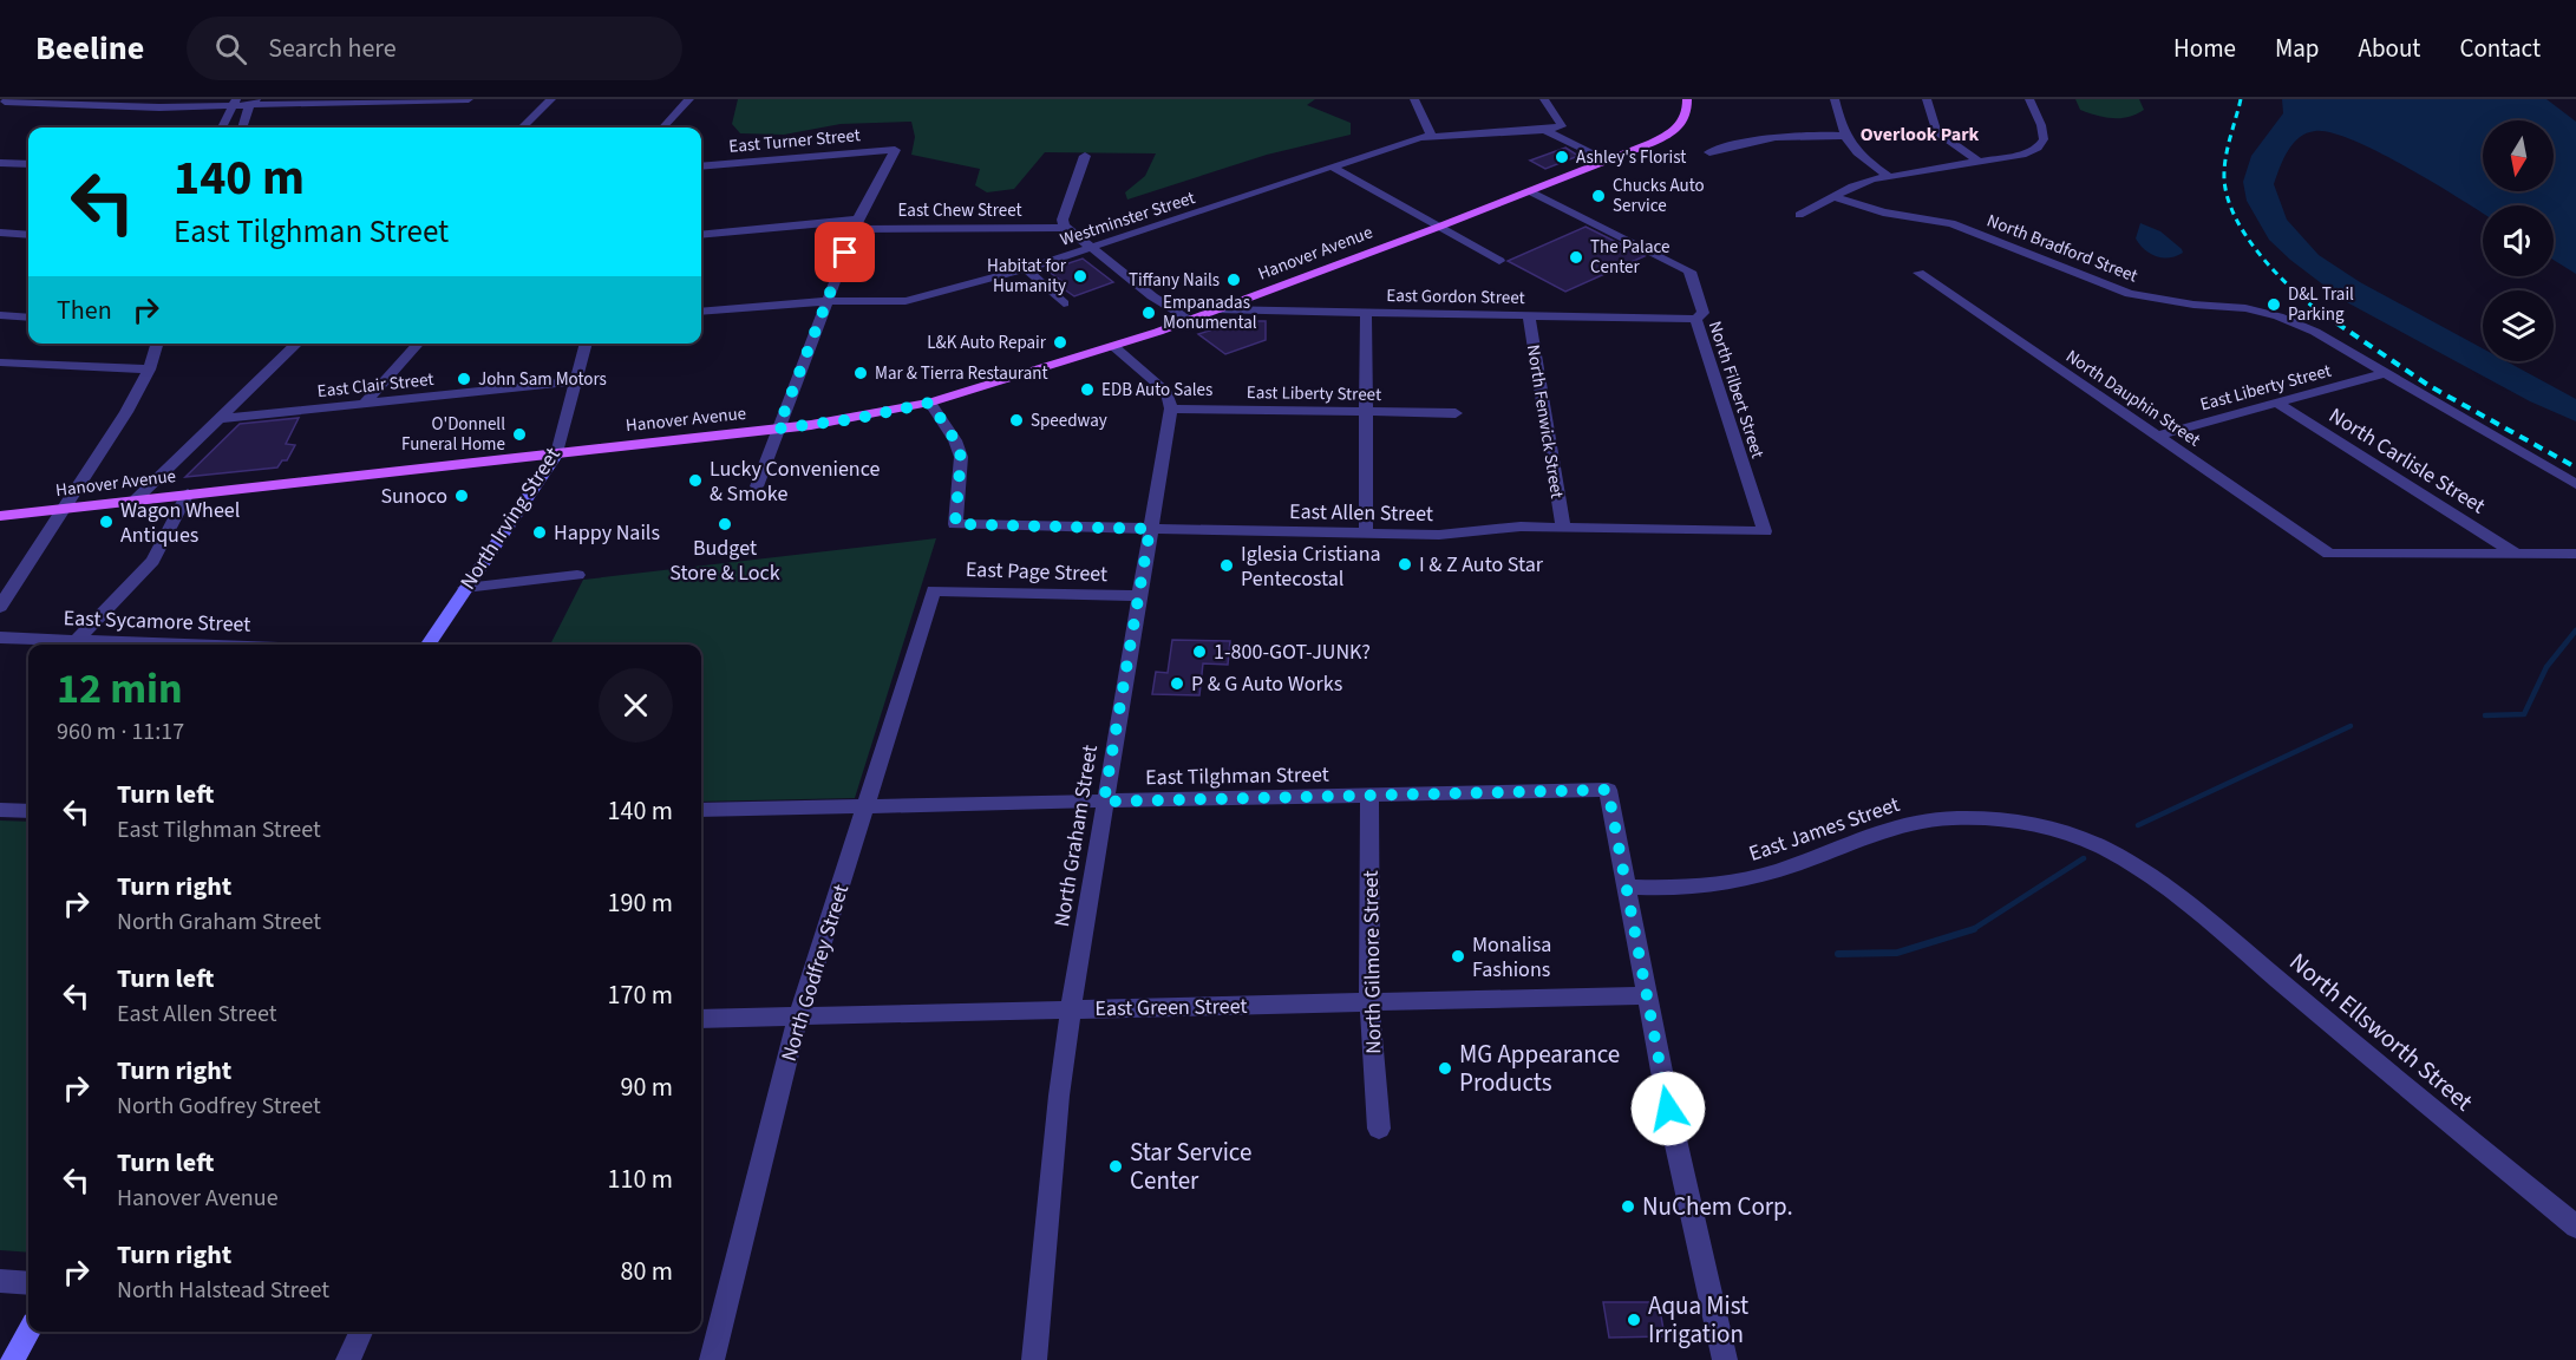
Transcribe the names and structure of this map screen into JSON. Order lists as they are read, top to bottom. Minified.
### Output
{"streets":{"main road":["Hanover Avenue","North Irving Street"],"street":["East Turner Street","East Chew Street","Westminster Street","North Bradford Street","East Gordon Street","East Clair Street","East Liberty Street","North Filbert Street","North Dauphin Street","North Fenwick Street","North Carlisle Street","East Allen Street","East Page Street","East Sycamore Street","East Tilghman Street","East James Street","North Graham Street","North Gilmore Street","North Godfrey Street","East Green Street","North Ellsworth Street"]},"crossings":[["East Turner Street","East Chew Street"],["North Bradford Street","East Liberty Street"],["Hanover Avenue","East Gordon Street"],["Hanover Avenue","North Filbert Street"],["Hanover Avenue","East Allen Street"],["Hanover Avenue","North Irving Street"],["East Gordon Street","North Filbert Street"],["East Gordon Street","North Fenwick Street"],["East Clair Street","North Irving Street"],["East Liberty Street","North Dauphin Street"],["East Liberty Street","North Carlisle Street"],["East Liberty Street","North Graham Street"],["North Filbert Street","East Allen Street"],["North Dauphin Street","North Carlisle Street"],["North Fenwick Street","East Allen Street"],["East Allen Street","North Graham Street"],["East Page Street","North Graham Street"],["East Page Street","North Godfrey Street"],["East Tilghman Street","East James Street"],["East Tilghman Street","North Graham Street"],["East Tilghman Street","North Gilmore Street"],["East Tilghman Street","North Godfrey Street"],["East James Street","North Ellsworth Street"],["North Graham Street","East Green Street"],["North Gilmore Street","East Green Street"],["North Godfrey Street","East Green Street"]],"districts":["Overlook Park"],"places":["Ashley's Florist","Chucks Auto Service","The Palace Center","Habitat for Humanity","Tiffany Nails","D&L Trail Parking","Empanadas Monumental","L&K Auto Repair","Mar & Tierra Restaurant","John Sam Motors","EDB Auto Sales","Speedway","O'Donnell Funeral Home","Lucky Convenience & Smoke","Sunoco","Wagon Wheel Antiques","Budget Store & Lock","Happy Nails","I & Z Auto Star","Iglesia Cristiana Pentecostal","1-800-GOT-JUNK?","P & G Auto Works","Monalisa Fashions","MG Appearance Products","Star Service Center","NuChem Corp.","Aqua Mist Irrigation"],"north":"bottom","page":{"header":"Beeline","search":"Search here","nav":["Home","Map","About","Contact"],"turn":["140 m","East Tilghman Street"],"then":"Then","heading":["12 min","960 m · 11:17"],"list":[{"name":"Turn left","note":"East Tilghman Street","value":"140 m"},{"name":"Turn right","note":"North Graham Street","value":"190 m"},{"name":"Turn left","note":"East Allen Street","value":"170 m"},{"name":"Turn right","note":"North Godfrey Street","value":"90 m"},{"name":"Turn left","note":"Hanover Avenue","value":"110 m"},{"name":"Turn right","note":"North Halstead Street","value":"80 m"}]}}
